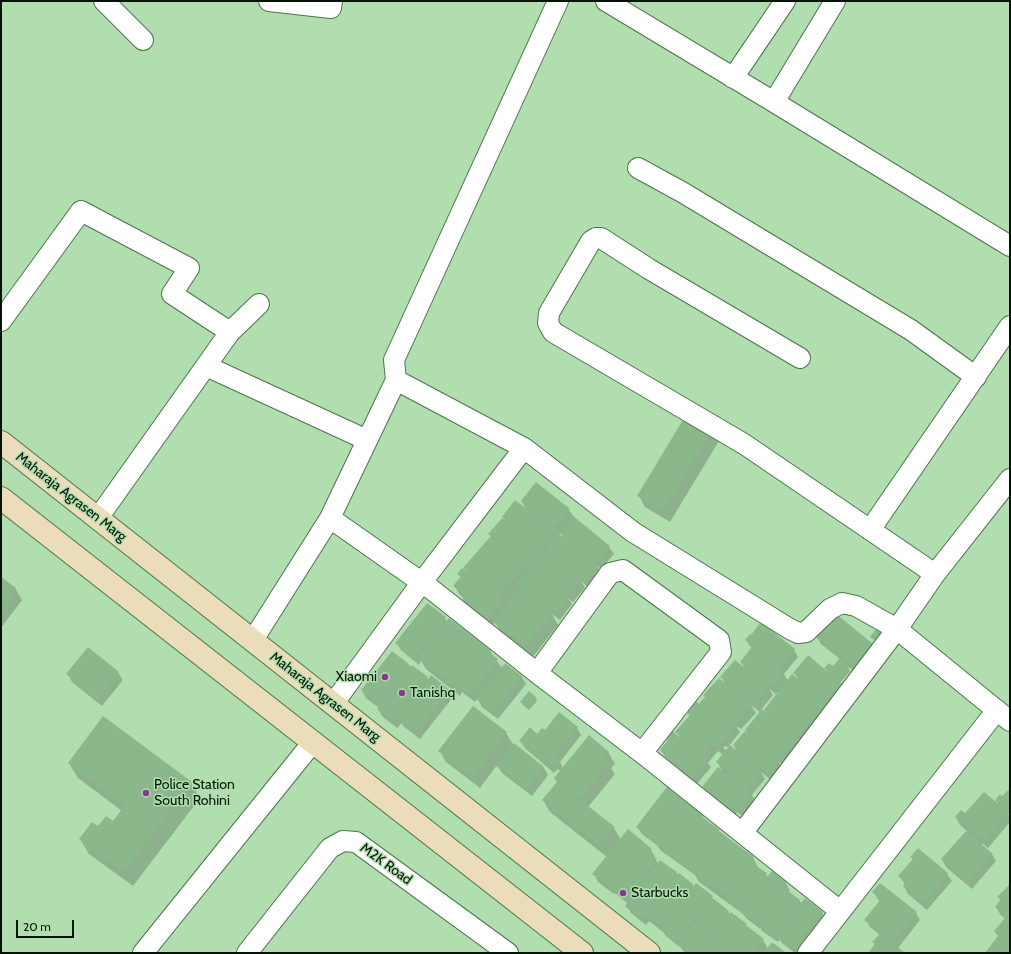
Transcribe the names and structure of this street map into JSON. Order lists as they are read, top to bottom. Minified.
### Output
{"streets":{"street":["Maharaja Agrasen Marg","M2K Road"]},"places":["Xiaomi","Tanishq","Police Station South Rohini","Starbucks"],"scale_bar":"20 m"}
